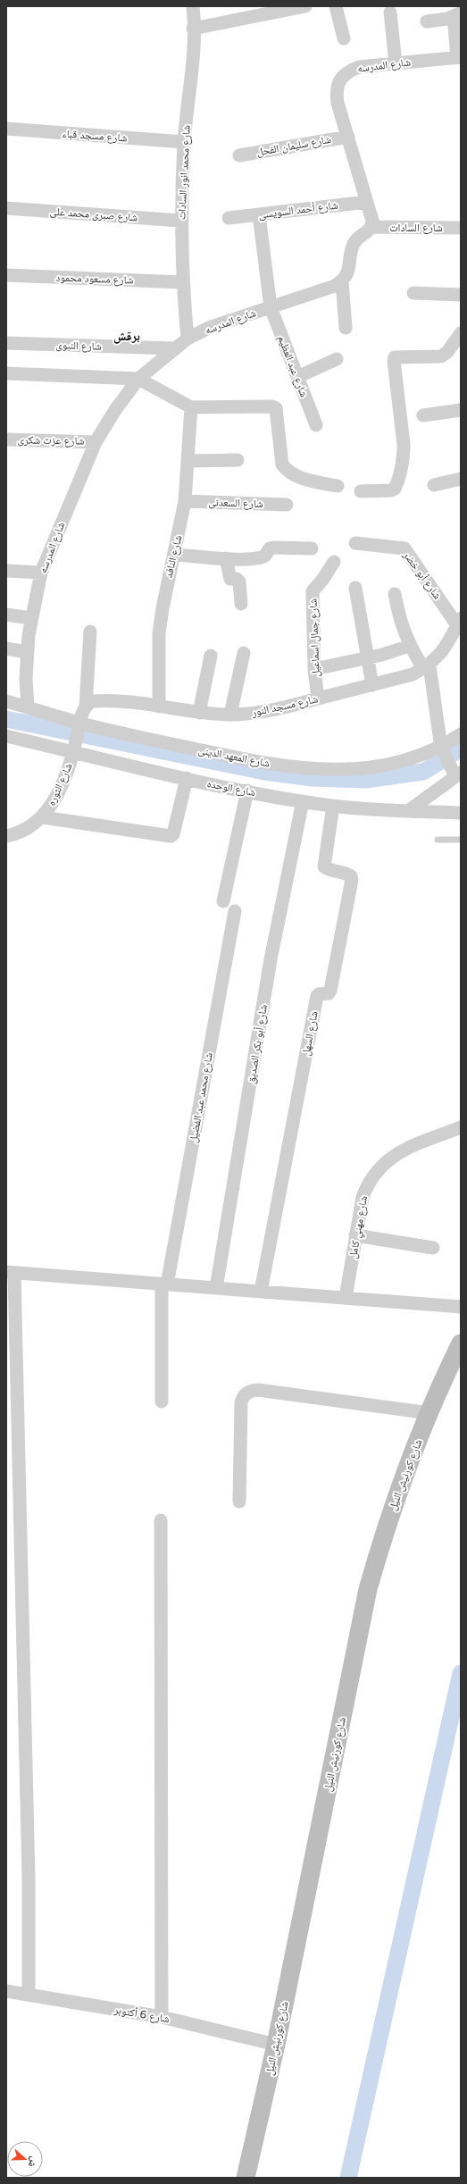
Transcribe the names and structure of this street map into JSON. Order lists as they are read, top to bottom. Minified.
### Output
{"streets":{"main road":["شارع كورنيش النيل"],"street":["شارع المدرسه","شارع مسجد قباء","شارع سليمان الفحل","شارع محمد انور السادات","شارع أحمد السويسى","شارع صبرى محمد على","شارع السادات","شارع مسعود محمود","شارع النبوى","شارع عبد العظيم","شارع عزت شكرى","شارع السعدنى","شارع النافد","شارع أبو خضر","شارع جمال اسماعيل","شارع مسجد النور","شارع المعهد الدينى","شارع الثوره","شارع الوحده","شارع السهل","شارع أبو بكر الصديق","شارع محمد عبد الفضيل","شارع مهني كامل","شارع 6 أكتوبر"]},"crossings":[["شارع المدرسه","شارع سليمان الفحل"],["شارع المدرسه","شارع محمد انور السادات"],["شارع المدرسه","شارع أحمد السويسى"],["شارع المدرسه","شارع السادات"],["شارع المدرسه","شارع النبوى"],["شارع المدرسه","شارع عبد العظيم"],["شارع المدرسه","شارع عزت شكرى"],["شارع المدرسه","شارع المعهد الدينى"],["شارع مسجد قباء","شارع محمد انور السادات"],["شارع محمد انور السادات","شارع صبرى محمد على"],["شارع محمد انور السادات","شارع مسعود محمود"],["شارع أحمد السويسى","شارع عبد العظيم"],["شارع السعدنى","شارع النافد"],["شارع النافد","شارع مسجد النور"],["شارع أبو خضر","شارع مسجد النور"],["شارع جمال اسماعيل","شارع مسجد النور"],["شارع الثوره","شارع الوحده"],["شارع الوحده","شارع السهل"],["شارع الوحده","شارع أبو بكر الصديق"],["شارع كورنيش النيل","شارع 6 أكتوبر"]],"districts":["برقش"],"north":"right"}
